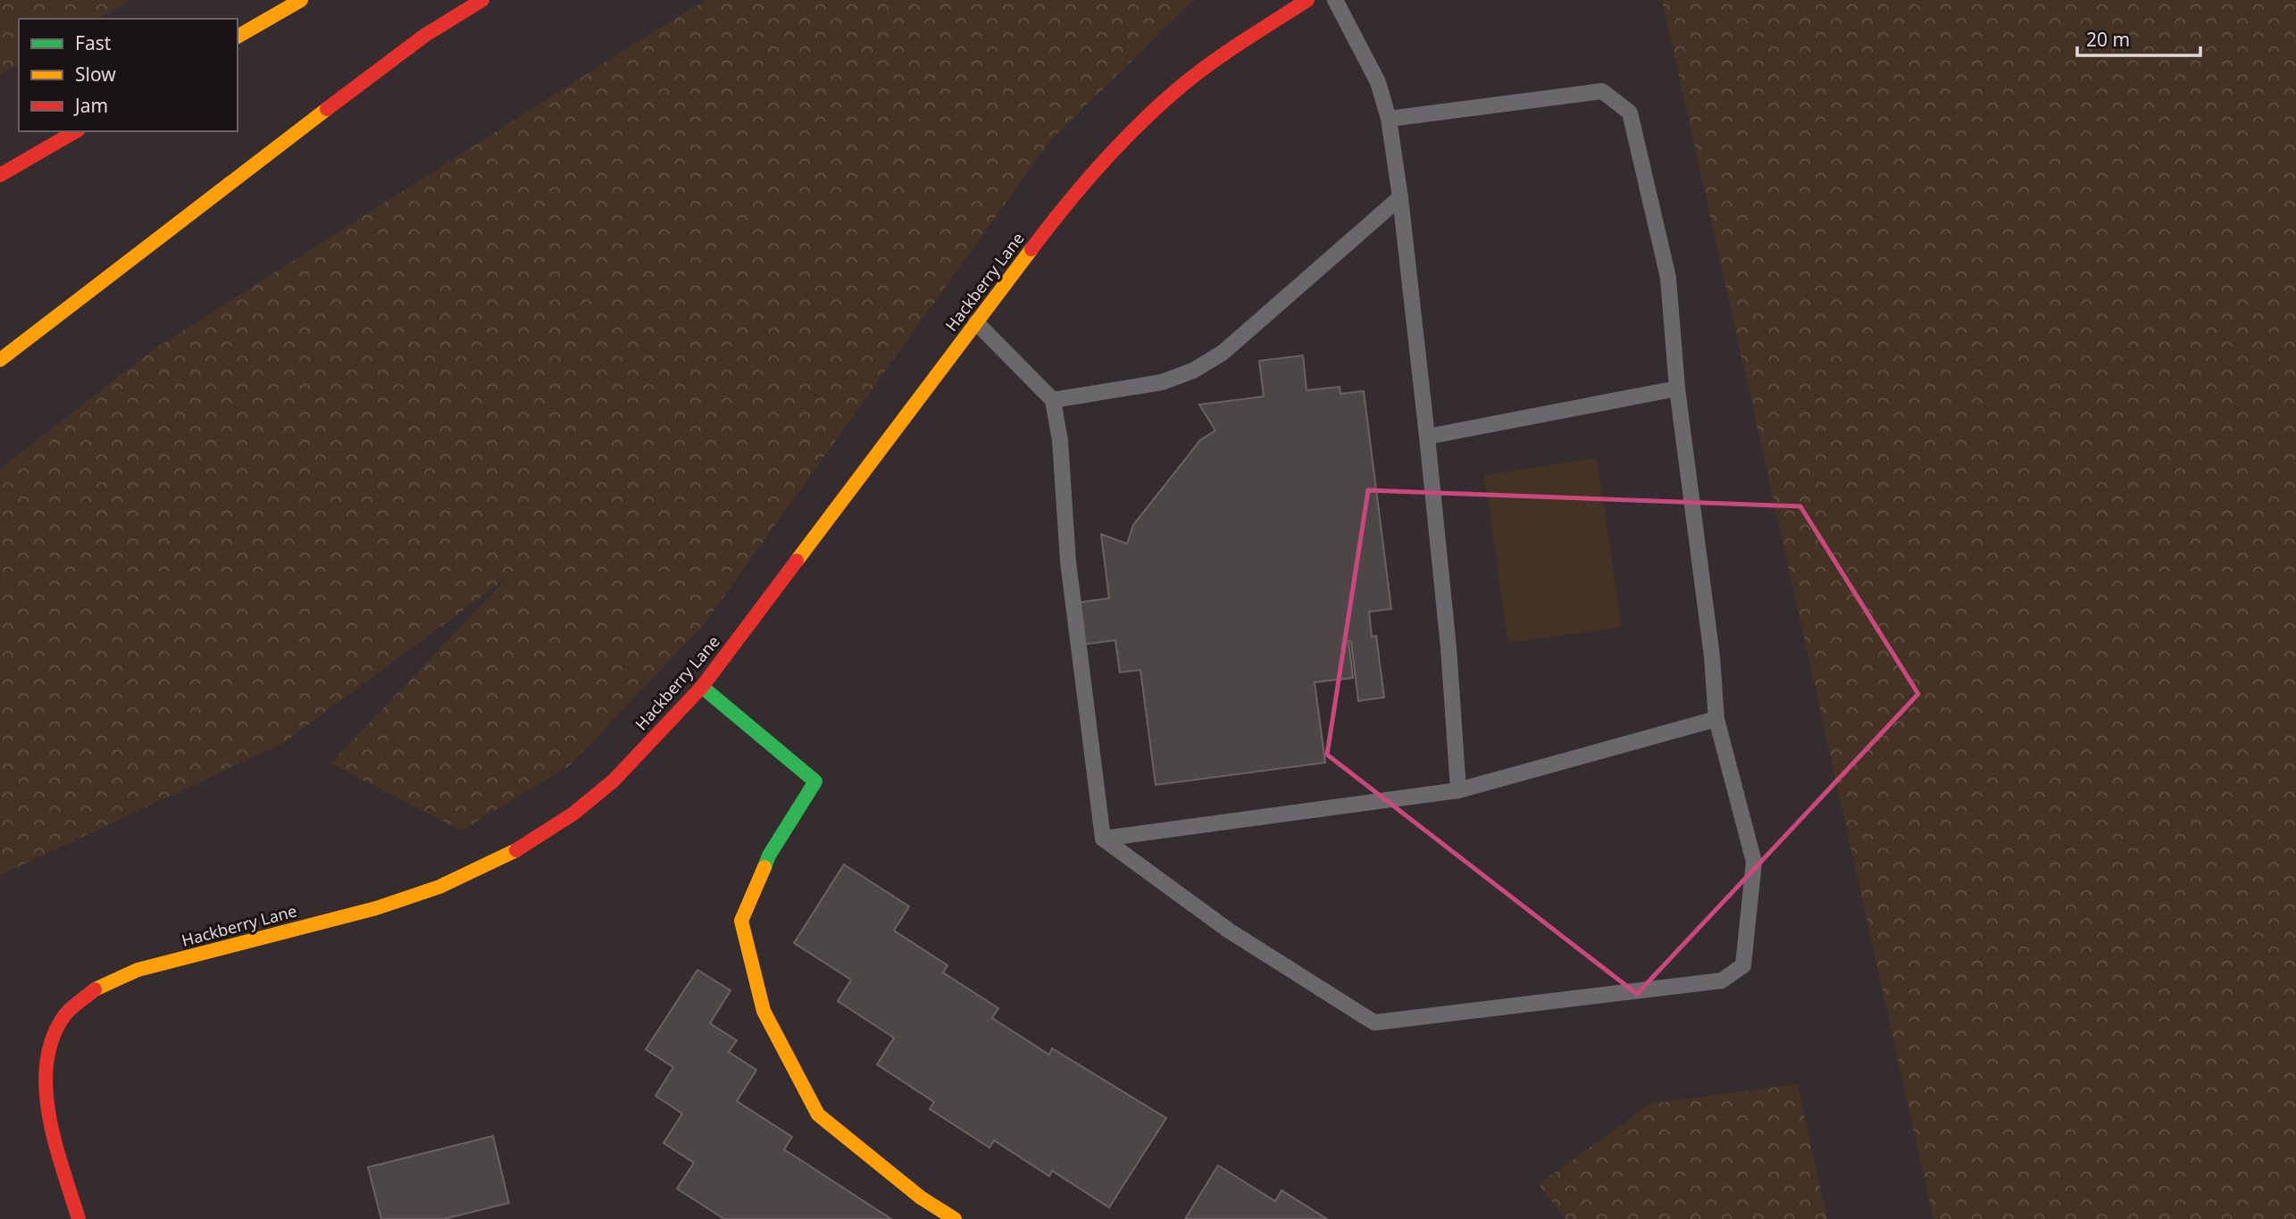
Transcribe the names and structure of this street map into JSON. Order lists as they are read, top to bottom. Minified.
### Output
{"streets":{"main road":["Hackberry Lane"]},"legend":["Fast","Slow","Jam"],"scale_bar":"20 m"}
